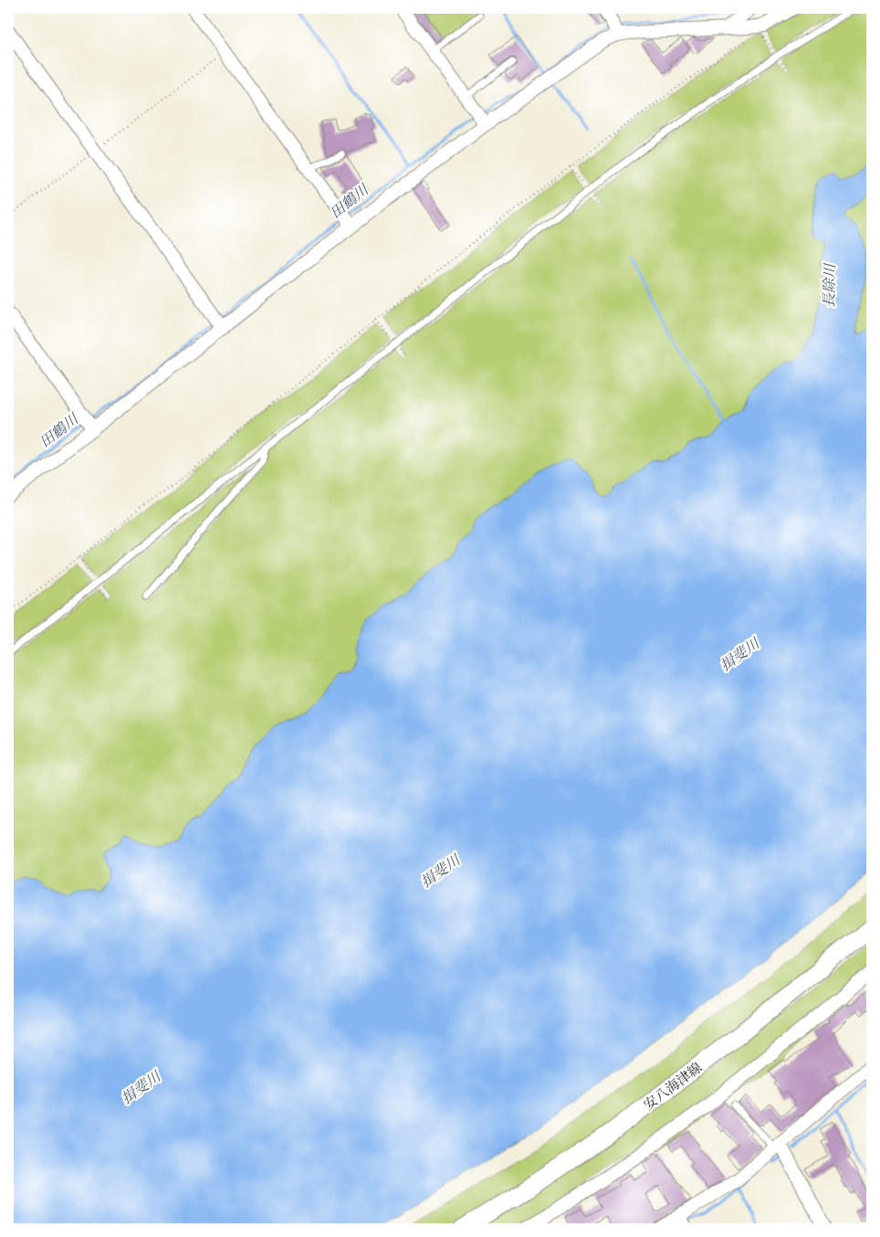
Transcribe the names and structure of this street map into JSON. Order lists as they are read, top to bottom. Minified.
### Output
{"streets":{"main road":["安八海津線"]},"water":["田鶴川","長除川","揖斐川"]}
